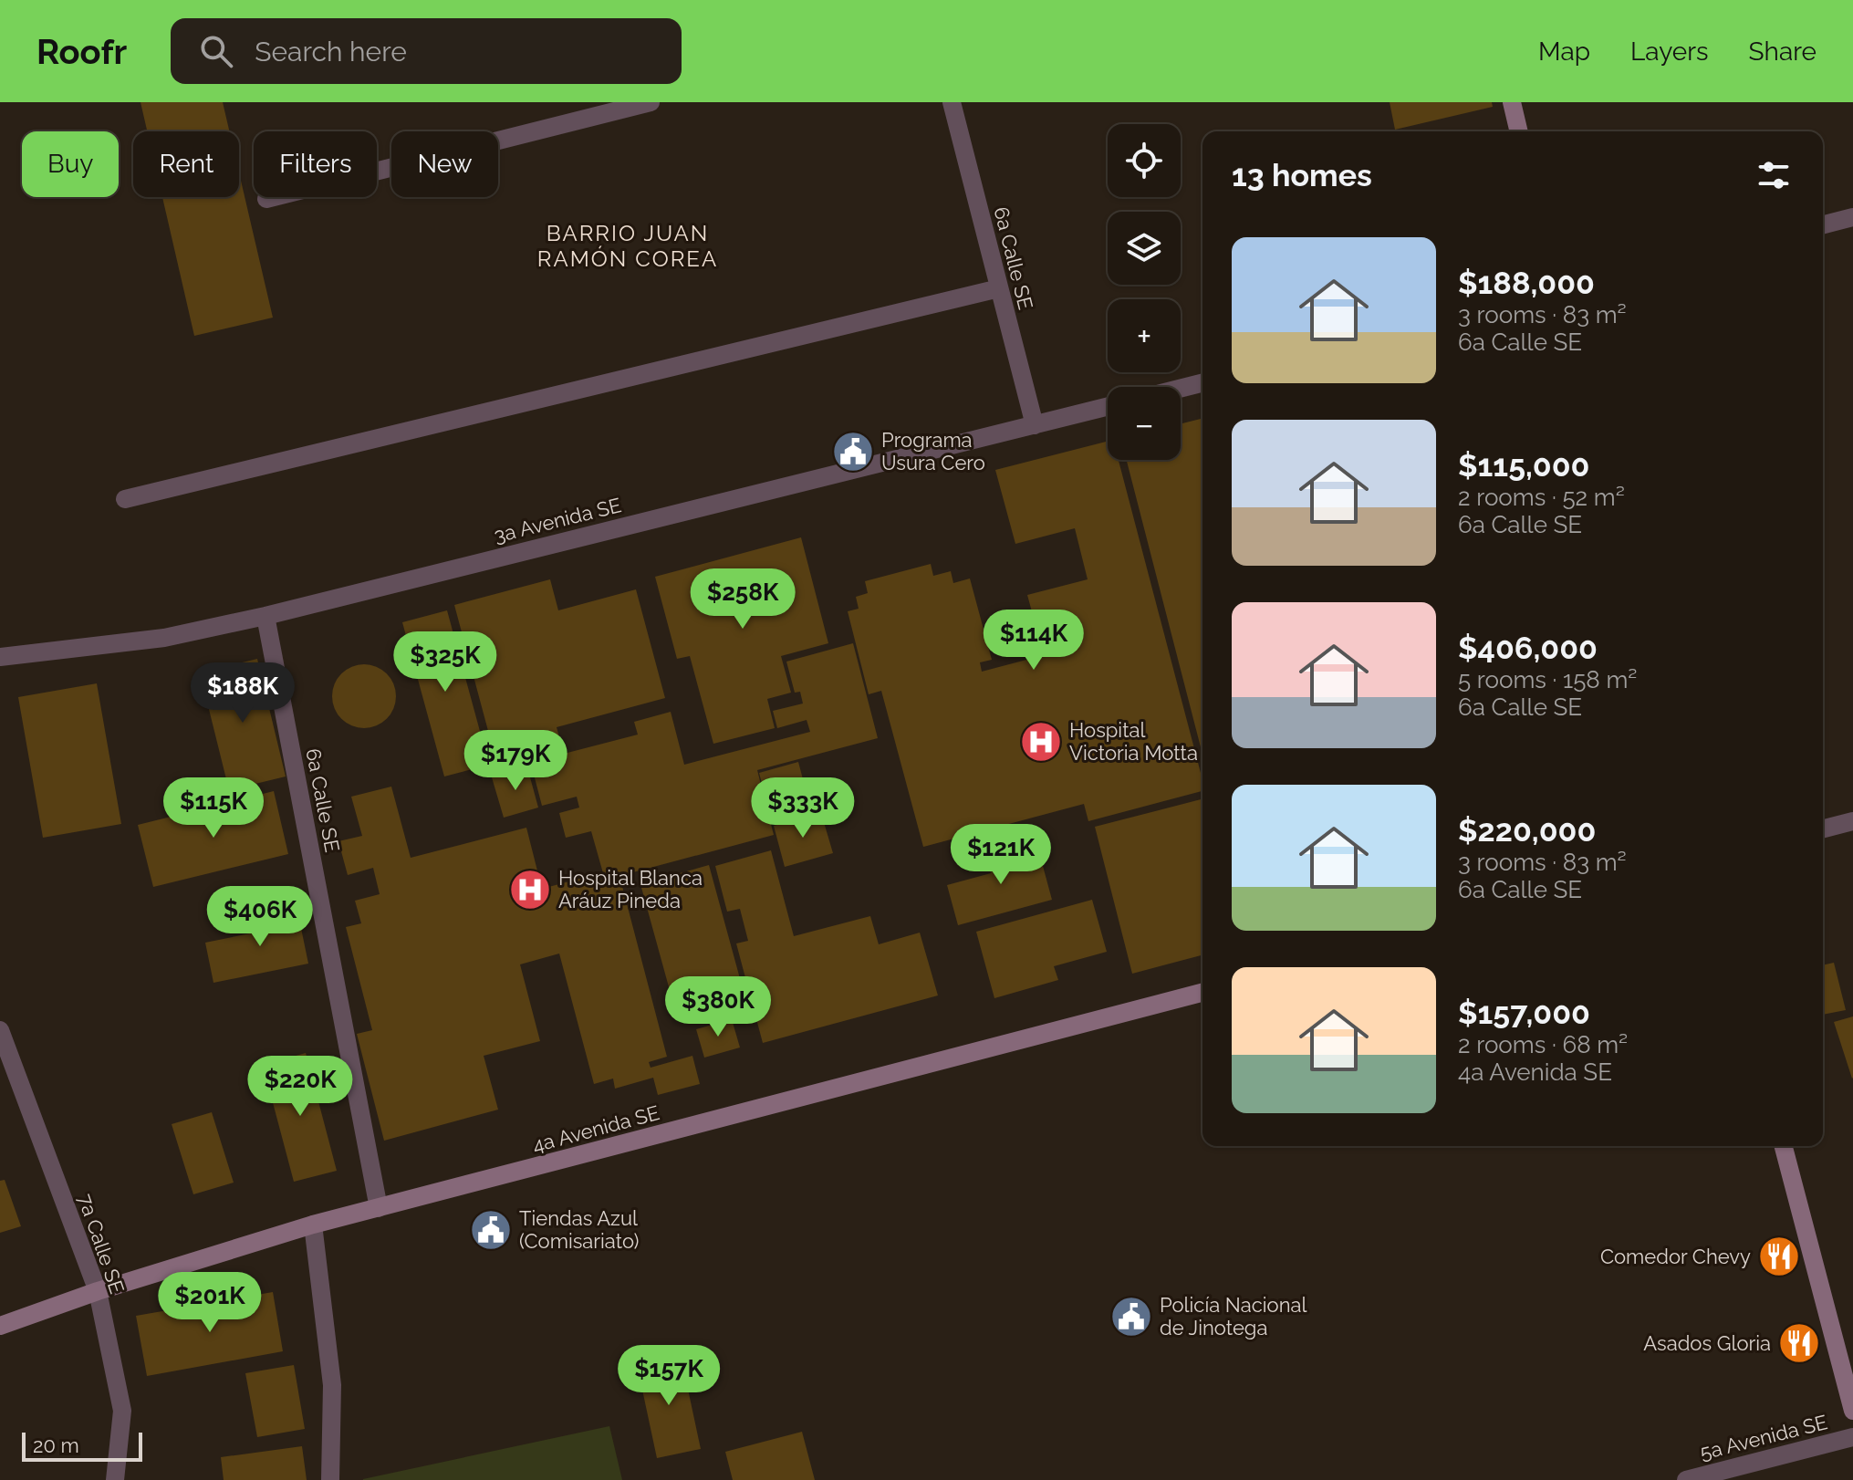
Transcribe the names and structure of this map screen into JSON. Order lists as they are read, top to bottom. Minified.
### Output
{"streets":{"street":["6a Calle SE","3a Avenida SE","4a Avenida SE","7a Calle SE","5a Avenida SE"]},"crossings":[["6a Calle SE","3a Avenida SE"],["6a Calle SE","4a Avenida SE"],["4a Avenida SE","7a Calle SE"]],"districts":["BARRIO JUAN RAMÓN COREA"],"places":{"public building":["Programa Usura Cero","Tiendas Azul (Comisariato)","Policía Nacional de Jinotega"],"hospital":["Hospital Victoria Motta","Hospital Blanca Aráuz Pineda"],"restaurant":["Comedor Chevy","Asados Gloria"]},"scale_bar":"20 m","page":{"header":"Roofr","search":"Search here","nav":["Map","Layers","Share"],"map_buttons":["+","−"],"chip":["Buy","Rent","Filters","New"],"heading":"13 homes","list":[{"name":"$188,000","note":"3 rooms · 83 m² · 6a Calle SE"},{"name":"$115,000","note":"2 rooms · 52 m² · 6a Calle SE"},{"name":"$406,000","note":"5 rooms · 158 m² · 6a Calle SE"},{"name":"$220,000","note":"3 rooms · 83 m² · 6a Calle SE"},{"name":"$157,000","note":"2 rooms · 68 m² · 4a Avenida SE"}],"price":["$258K","$114K","$325K","$188K","$179K","$115K","$333K","$121K","$406K","$380K","$220K","$201K","$157K"],"scale":"20 m"}}
